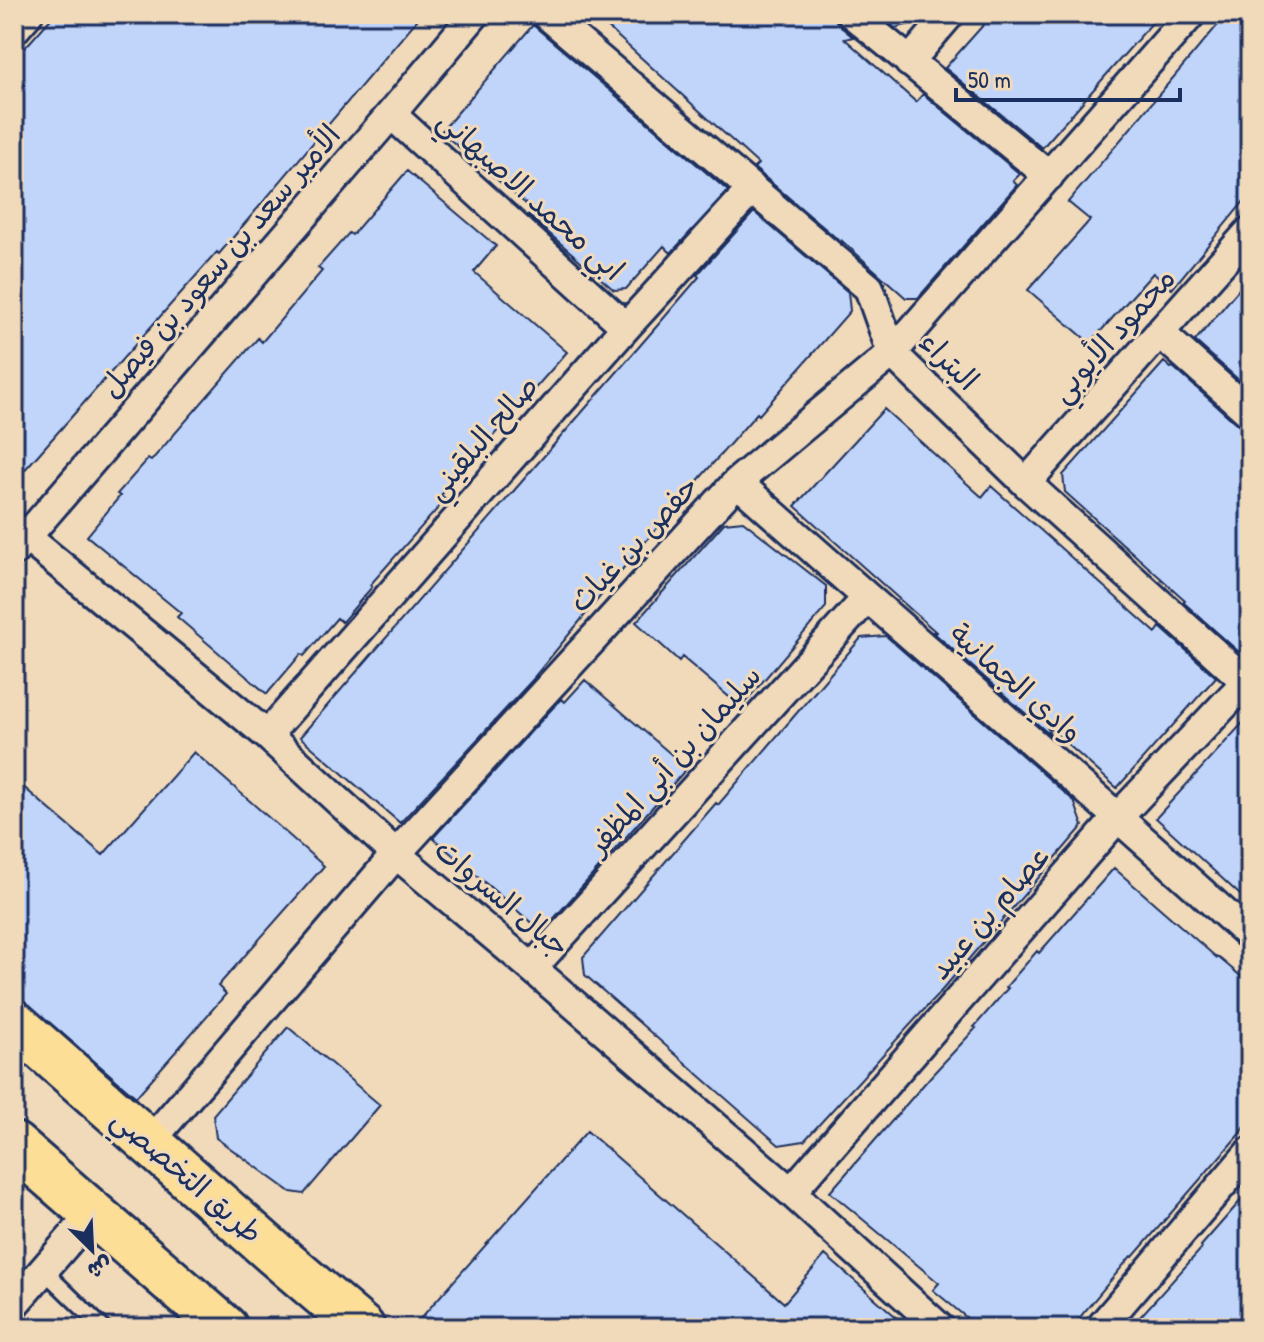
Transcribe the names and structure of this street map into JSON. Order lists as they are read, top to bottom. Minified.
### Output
{"streets":{"main road":["طريق التخصصي"],"street":["ابي محمد الاصبهاني","الأمير سعد بن سعود بن فيصل","محمود الأيوبي","البتراء","صالح البلقيني","حفص بن غياث","وادي الجمانية","سليمان بن أبي المظفر","جبال السروات","عصام بن عبيد"]},"crossings":[["ابي محمد الاصبهاني","الأمير سعد بن سعود بن فيصل"],["ابي محمد الاصبهاني","صالح البلقيني"],["الأمير سعد بن سعود بن فيصل","جبال السروات"],["محمود الأيوبي","البتراء"],["البتراء","صالح البلقيني"],["البتراء","حفص بن غياث"],["البتراء","عصام بن عبيد"],["صالح البلقيني","جبال السروات"],["حفص بن غياث","وادي الجمانية"],["حفص بن غياث","جبال السروات"],["حفص بن غياث","طريق التخصصي"],["وادي الجمانية","سليمان بن أبي المظفر"],["وادي الجمانية","عصام بن عبيد"],["سليمان بن أبي المظفر","جبال السروات"],["جبال السروات","عصام بن عبيد"]],"scale_bar":"50 m","north":"bottom right"}
